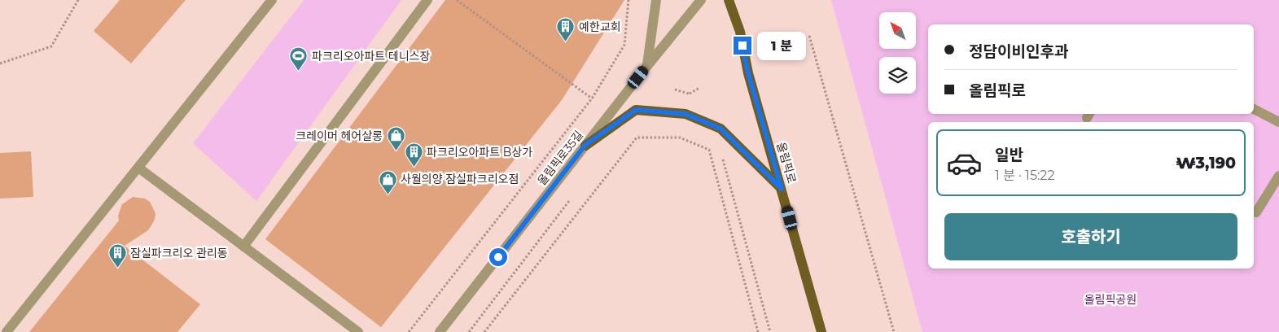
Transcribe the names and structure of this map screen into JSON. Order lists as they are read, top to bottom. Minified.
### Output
{"streets":{"main road":["올림픽로"],"street":["올림픽로35길"]},"parks":["올림픽공원"],"places":{"building":["예한교회","파크리오아파트 B상가","잠실파크리오 관리동"],"sports":["파크리오아파트 테니스장"],"shop":["크레이머 헤어살롱","사월의양 잠실파크리오점"]},"north":"top left","page":{"banner":["정담이비인후과","올림픽로"],"bubble":"1 분","list":[{"name":"일반","note":"1 분 · 15:22","value":"₩3,190"}],"buttons":"호출하기"}}
